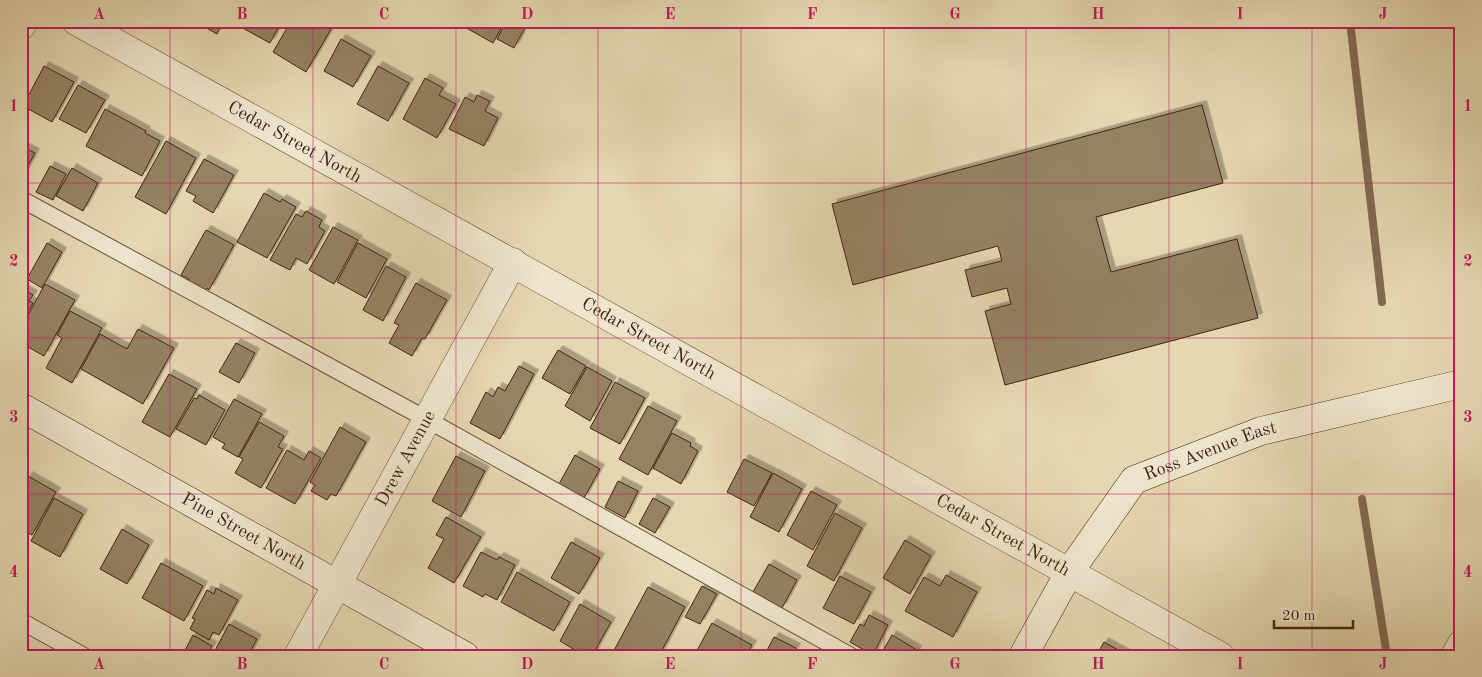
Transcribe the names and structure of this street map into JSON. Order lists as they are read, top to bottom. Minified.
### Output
{"streets":{"street":["Cedar Street North","Ross Avenue East","Drew Avenue","Pine Street North"]},"crossings":[["Cedar Street North","Ross Avenue East"],["Cedar Street North","Drew Avenue"],["Drew Avenue","Pine Street North"]],"scale_bar":"20 m","grid":{"columns":["A","B","C","D","E","F","G","H","I","J"],"rows":["1","2","3","4"]}}
